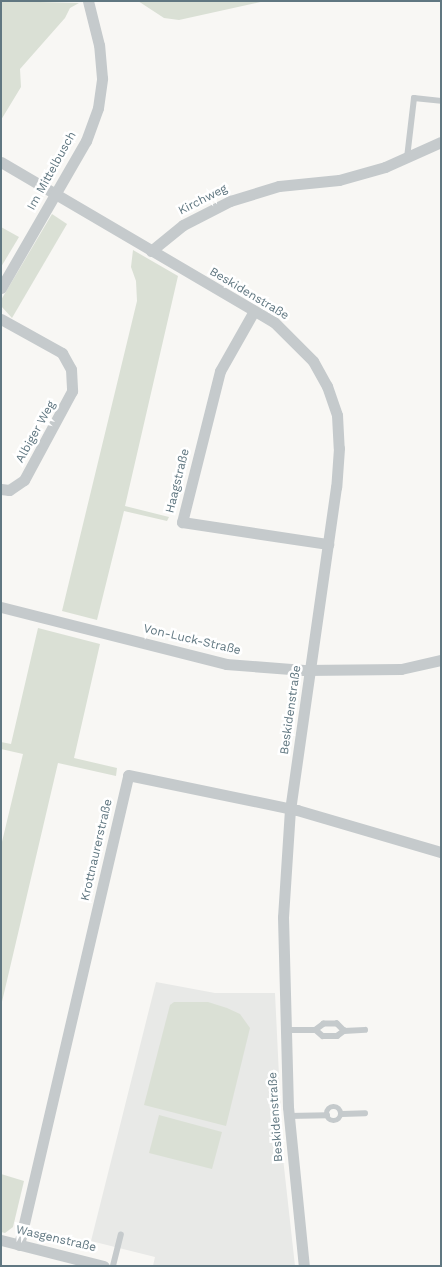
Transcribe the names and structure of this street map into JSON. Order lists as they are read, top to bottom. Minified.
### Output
{"streets":{"street":["Im Mittelbusch","Kirchweg","Beskidenstraße","Albiger Weg","Haagstraße","Von-Luck-Straße","Krottnaurerstraße","Wasgenstraße"]},"crossings":[["Kirchweg","Beskidenstraße"],["Beskidenstraße","Haagstraße"],["Beskidenstraße","Von-Luck-Straße"],["Beskidenstraße","Krottnaurerstraße"],["Krottnaurerstraße","Wasgenstraße"]]}
